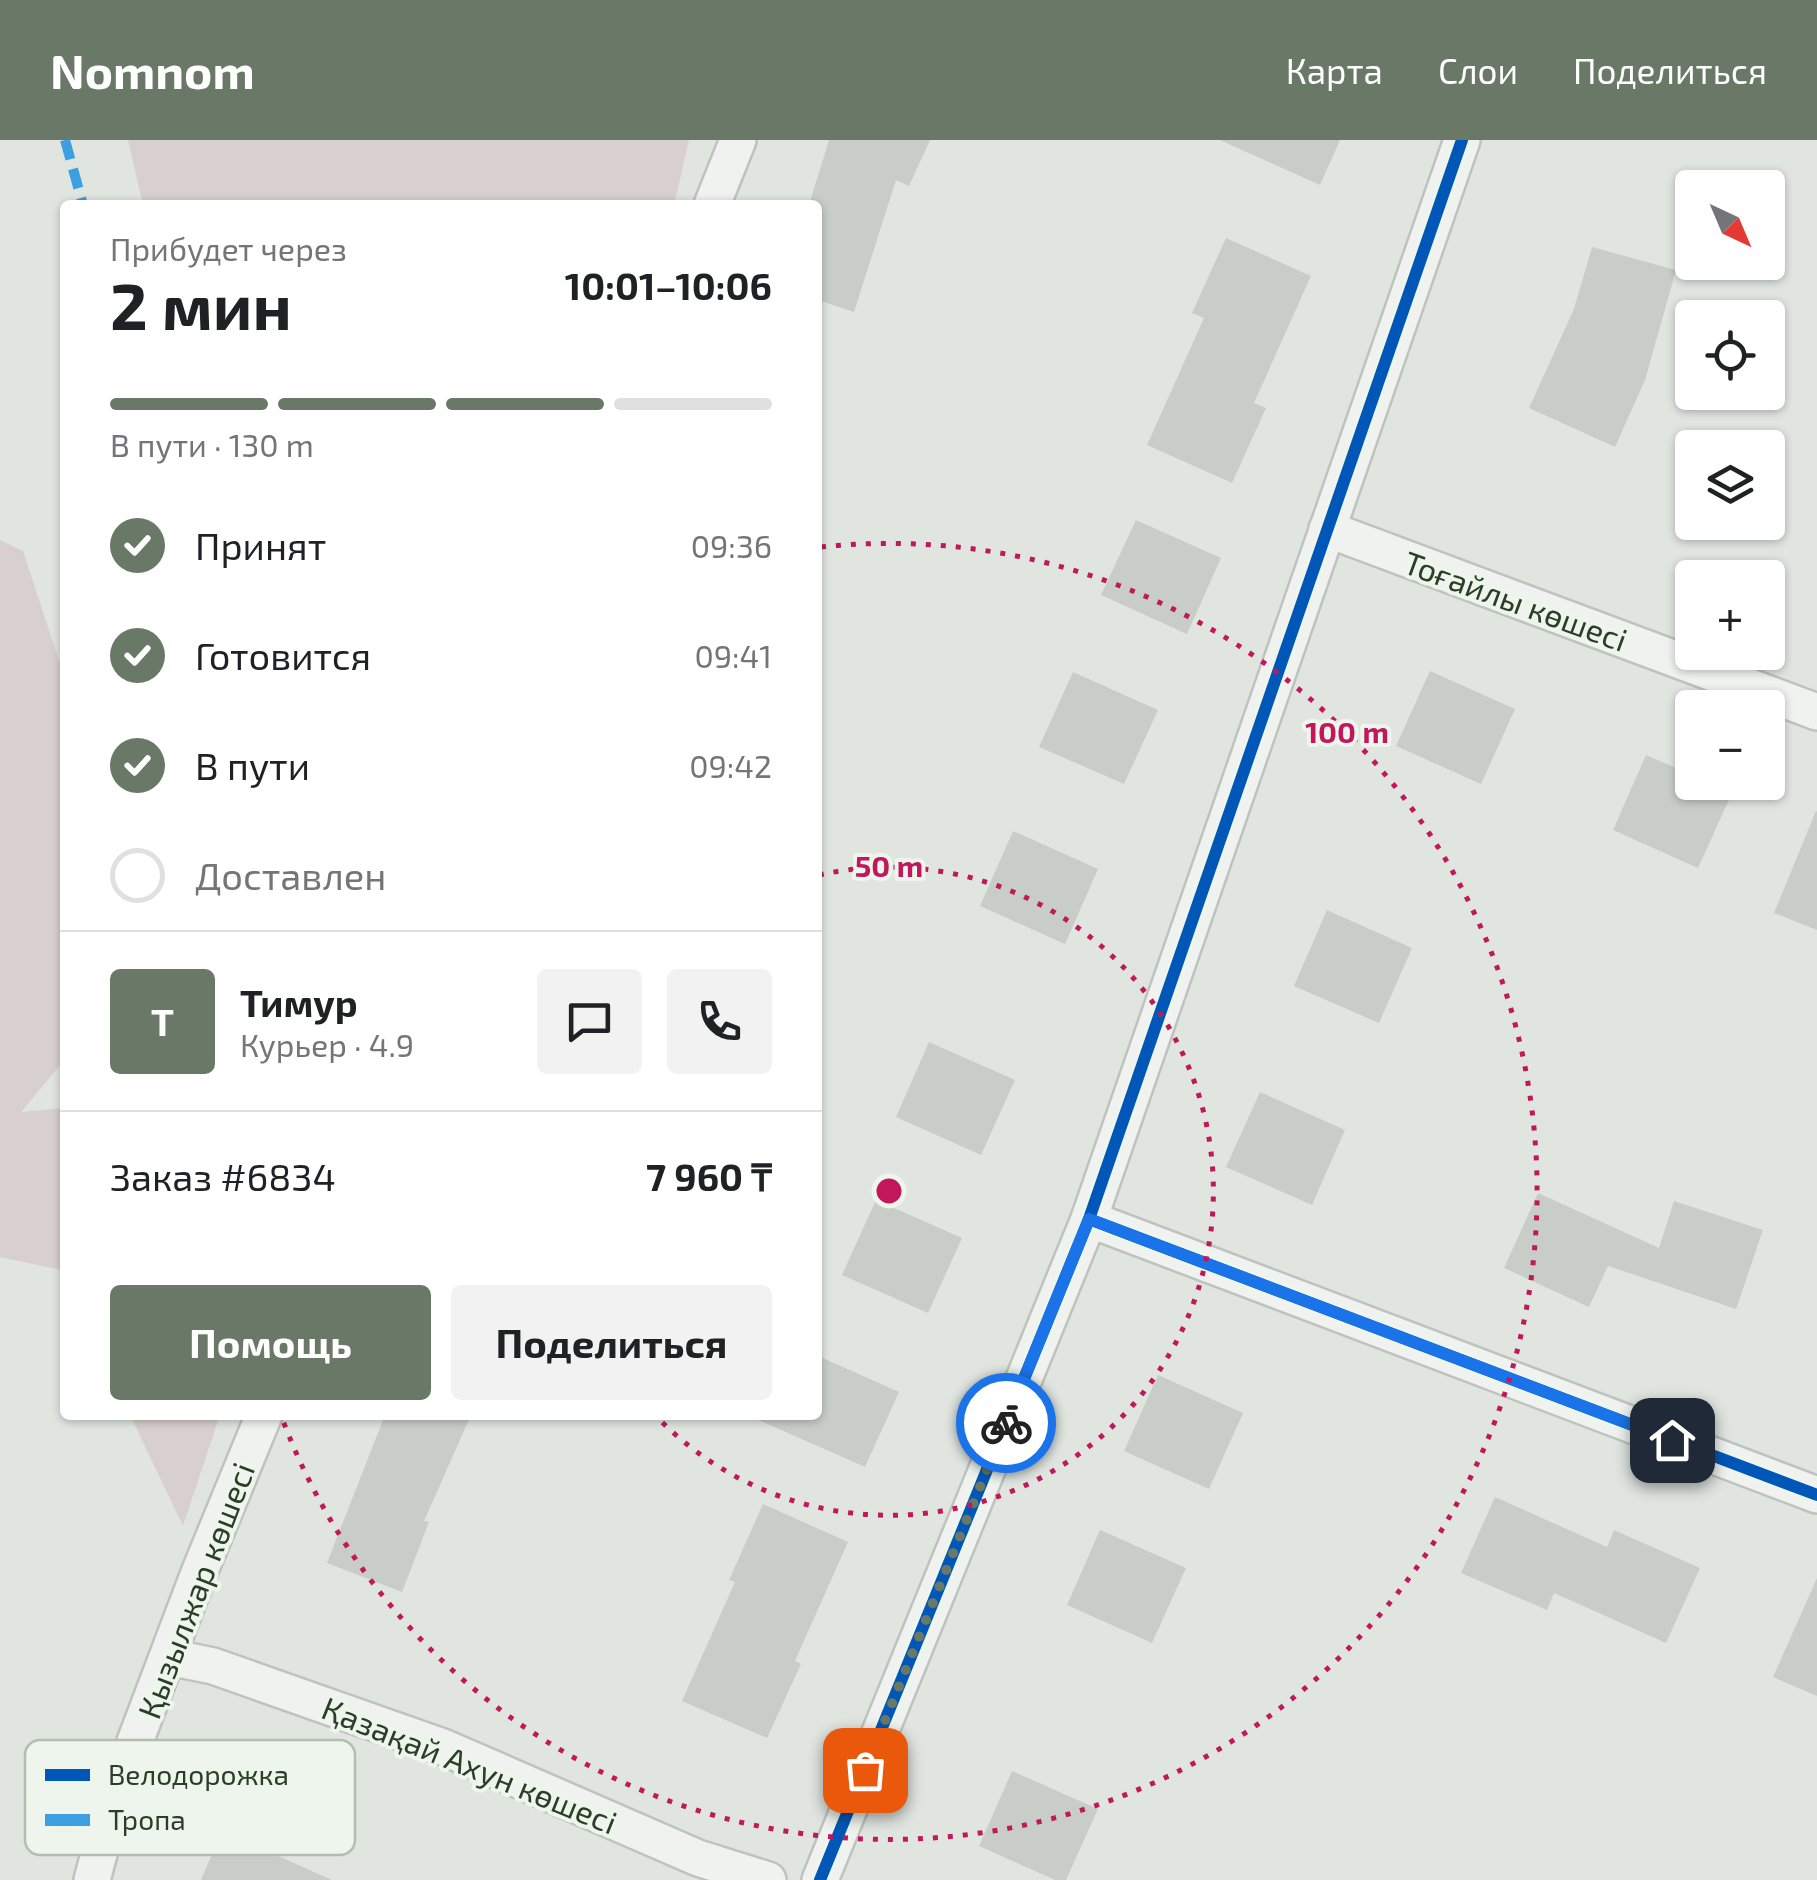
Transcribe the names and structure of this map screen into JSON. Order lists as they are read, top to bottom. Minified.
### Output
{"streets":{"street":["Тоғайлы көшесі","Қызылжар көшесі","Қазақай Ахун көшесі"]},"crossings":[["Қызылжар көшесі","Қазақай Ахун көшесі"]],"legend":["Велодорожка","Тропа"],"north":"bottom right","page":{"header":"Nomnom","nav":["Карта","Слои","Поделиться"],"map_buttons":["+","−"],"heading":["2 мин","Прибудет через","10:01–10:06"],"panel":["Тимур","Курьер · 4.9","Заказ #6834","7 960 ₸"],"bar":"В пути · 130 m","list":[["Принят","09:36"],["Готовится","09:41"],["В пути","09:42"],"Доставлен"],"round":"Т","buttons":["Помощь","Поделиться"]},"rings":["100 m","50 m"]}
